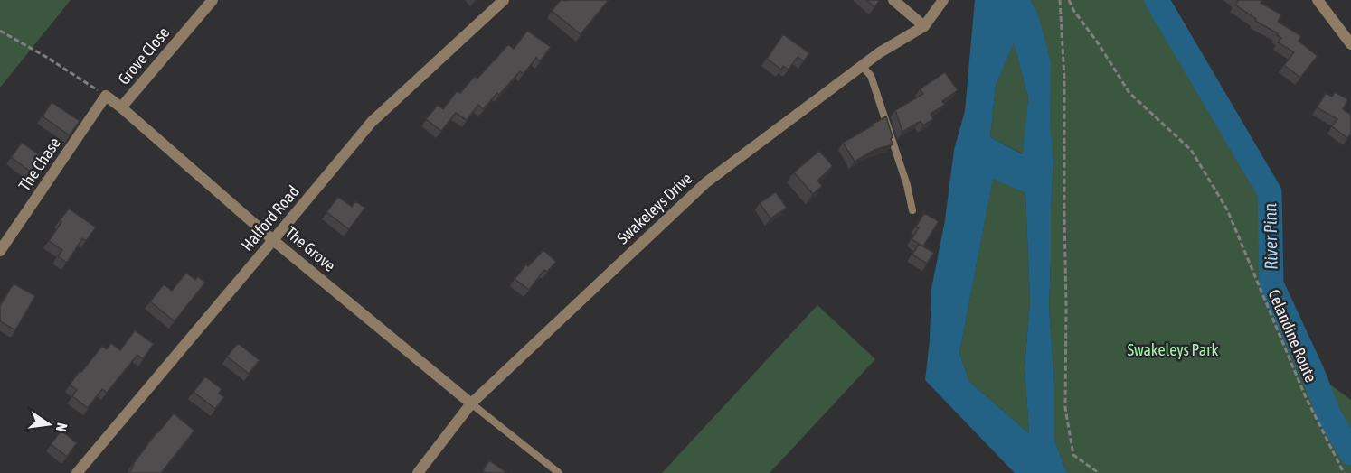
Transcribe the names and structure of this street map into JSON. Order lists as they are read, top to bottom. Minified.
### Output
{"streets":{"street":["Grove Close","The Chase","Swakeleys Drive","Halford Road","The Grove"],"path":["Celandine Route"]},"crossings":[["Grove Close","The Grove"],["The Chase","The Grove"],["Swakeleys Drive","The Grove"],["Halford Road","The Grove"]],"water":["River Pinn"],"parks":["Swakeleys Park"],"north":"right"}
